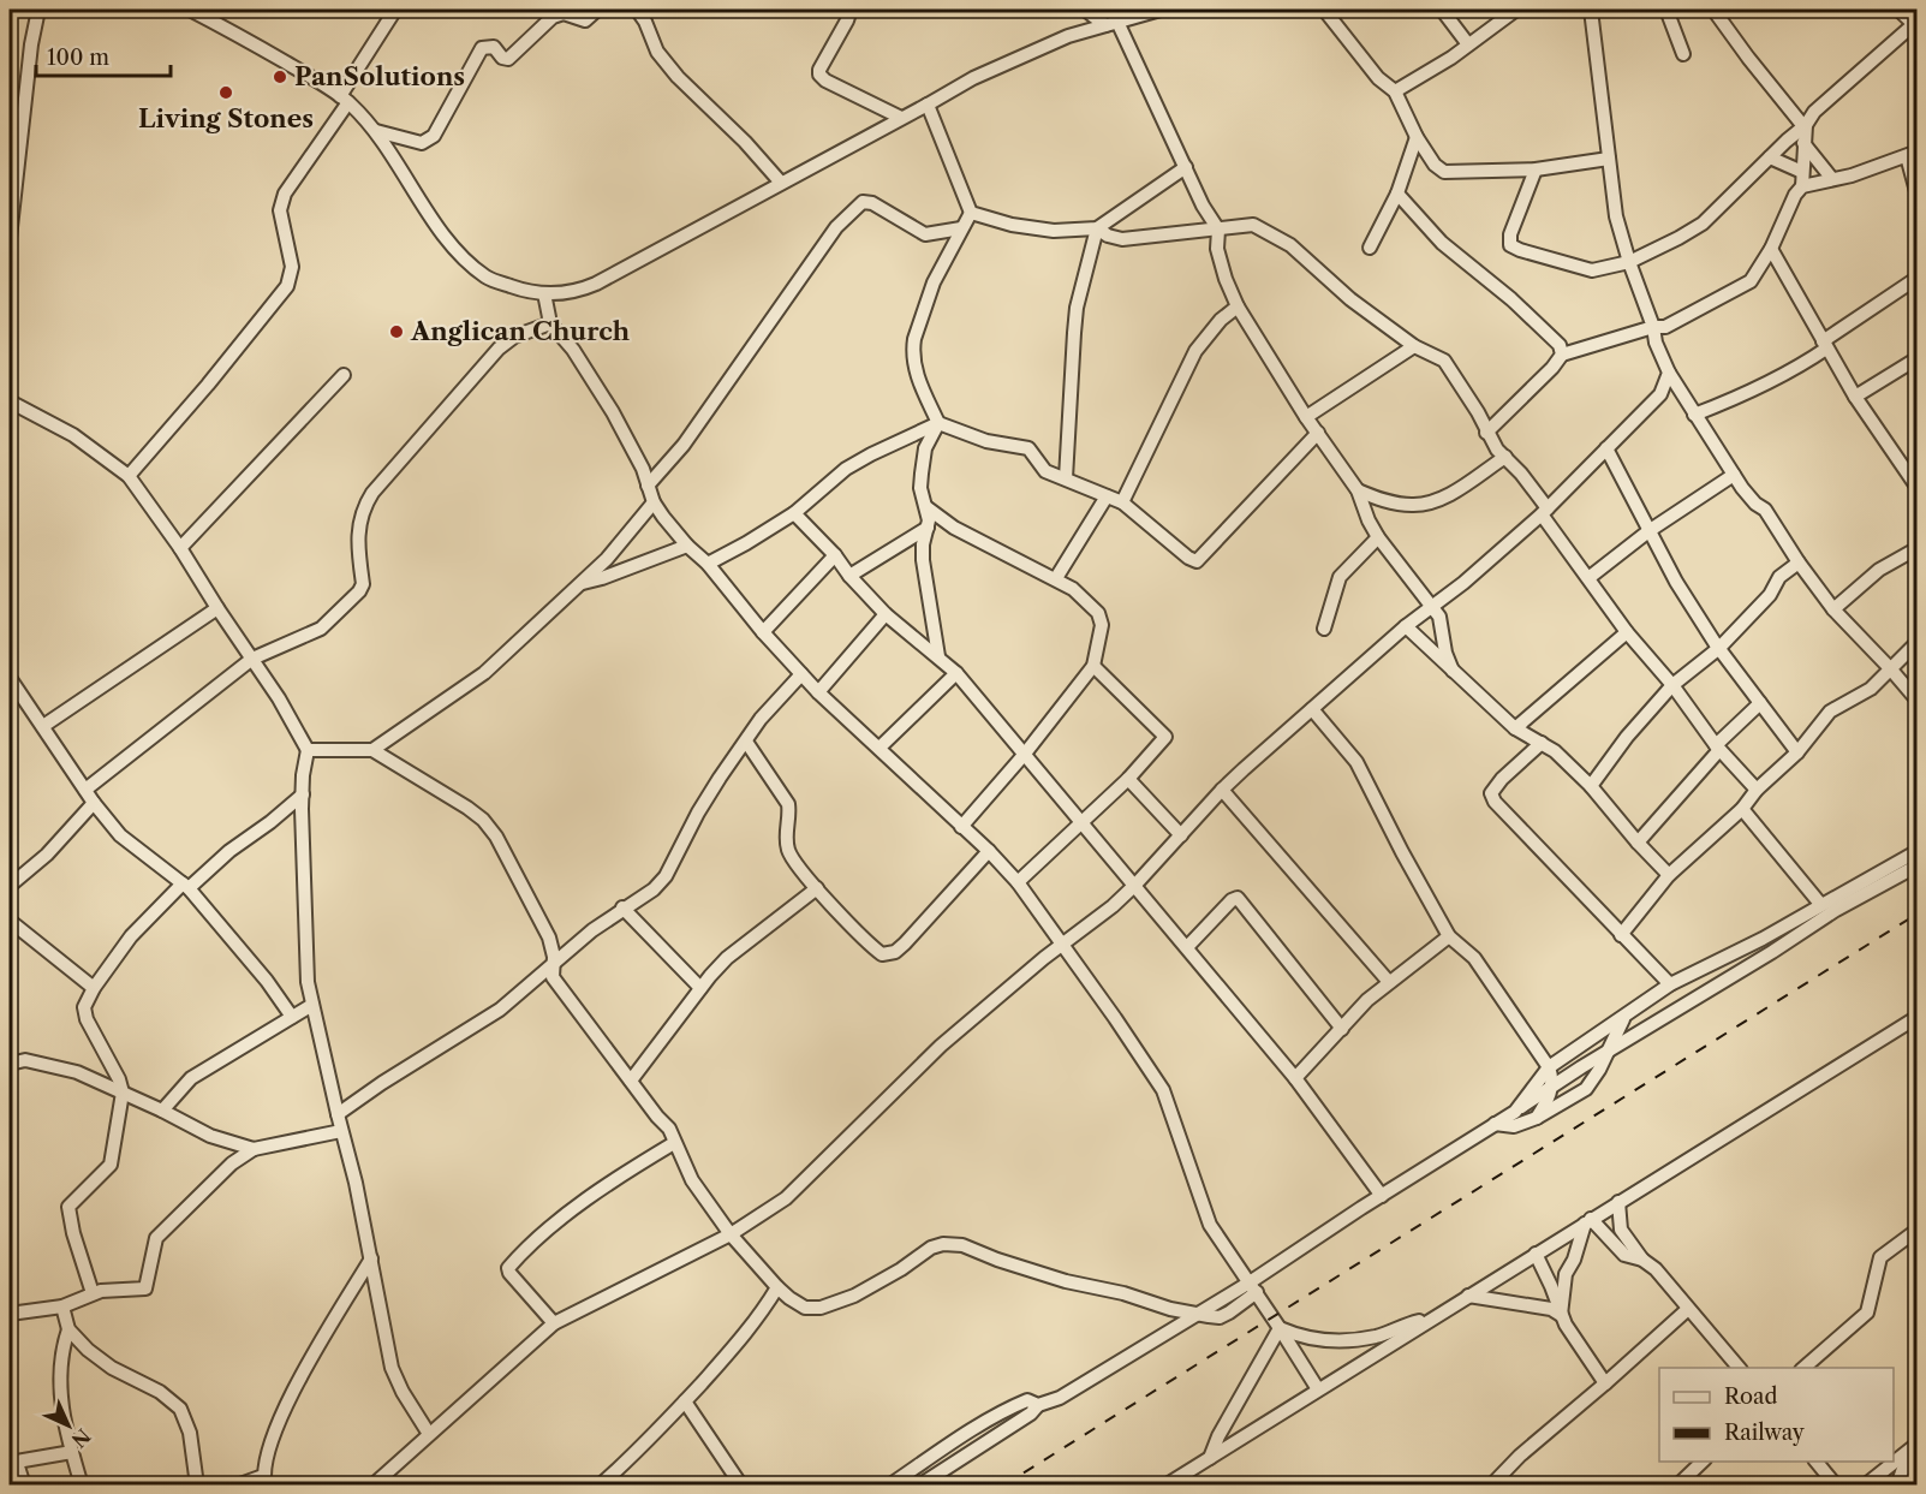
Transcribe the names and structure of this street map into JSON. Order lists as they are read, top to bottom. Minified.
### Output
{"places":["PanSolutions","Living Stones","Anglican Church"],"legend":["Road","Railway"],"scale_bar":"100 m","north":"bottom right"}
